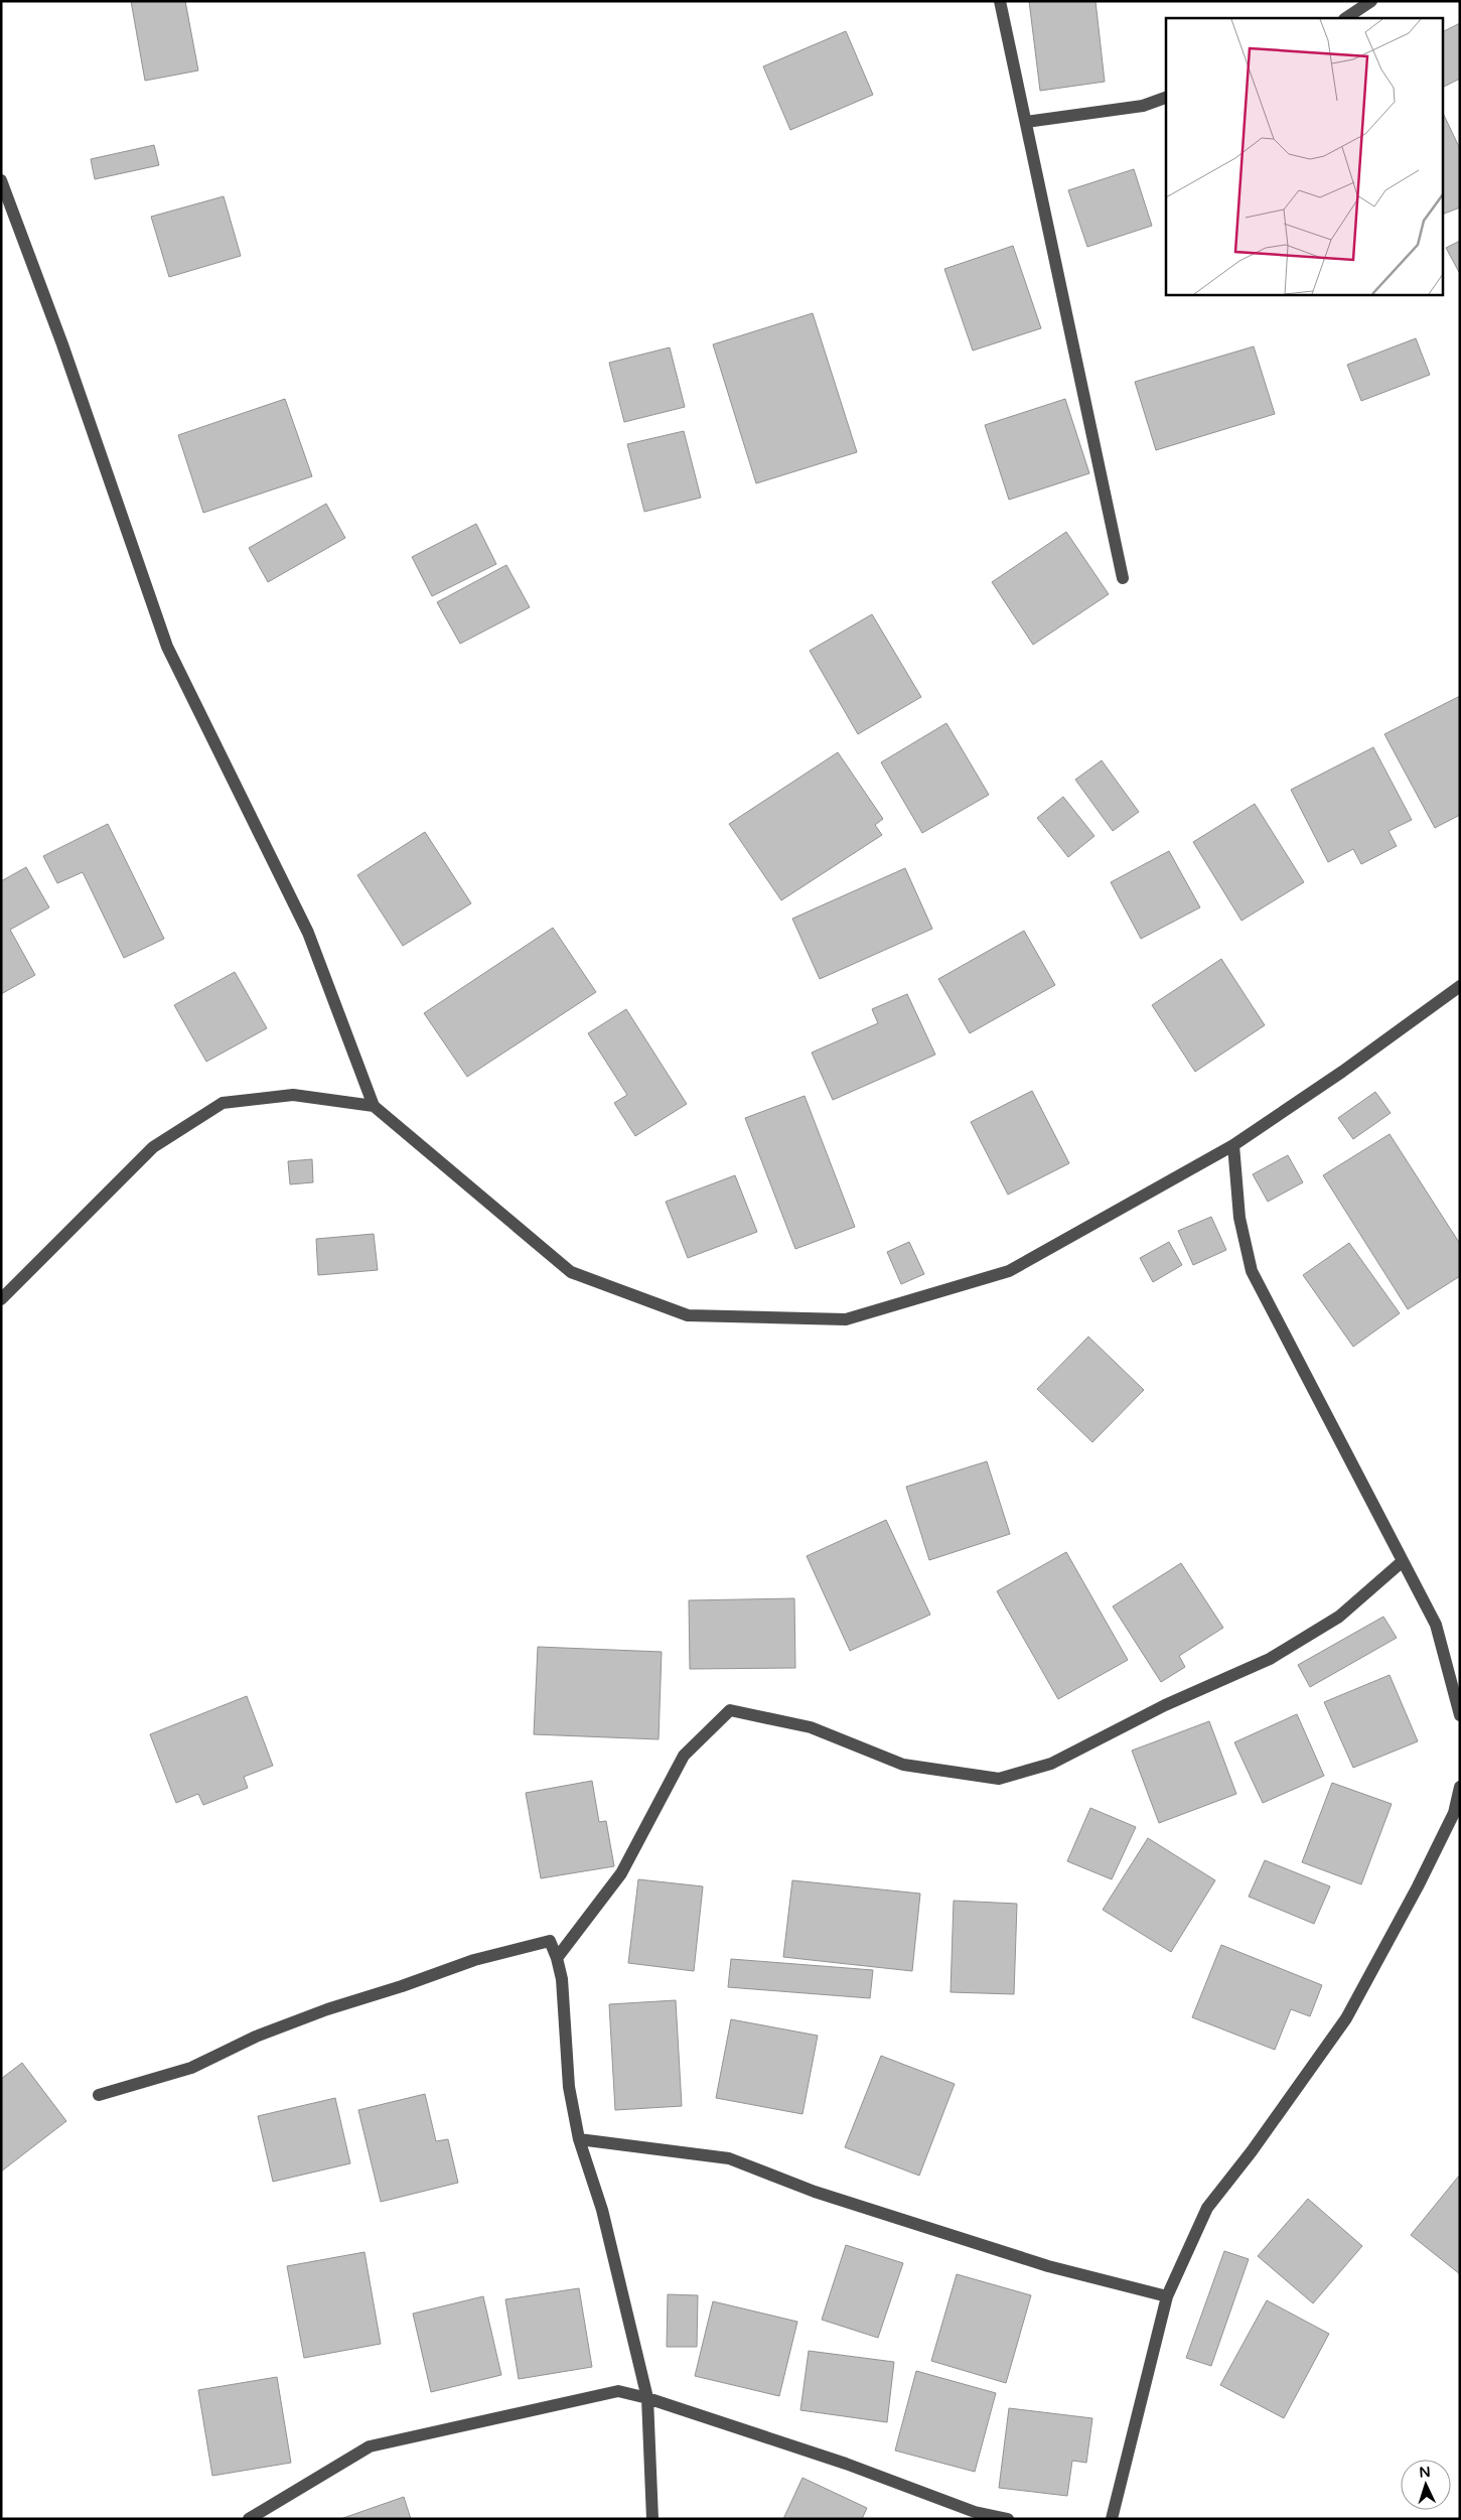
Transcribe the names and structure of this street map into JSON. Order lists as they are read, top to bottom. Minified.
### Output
{"north":"top"}
